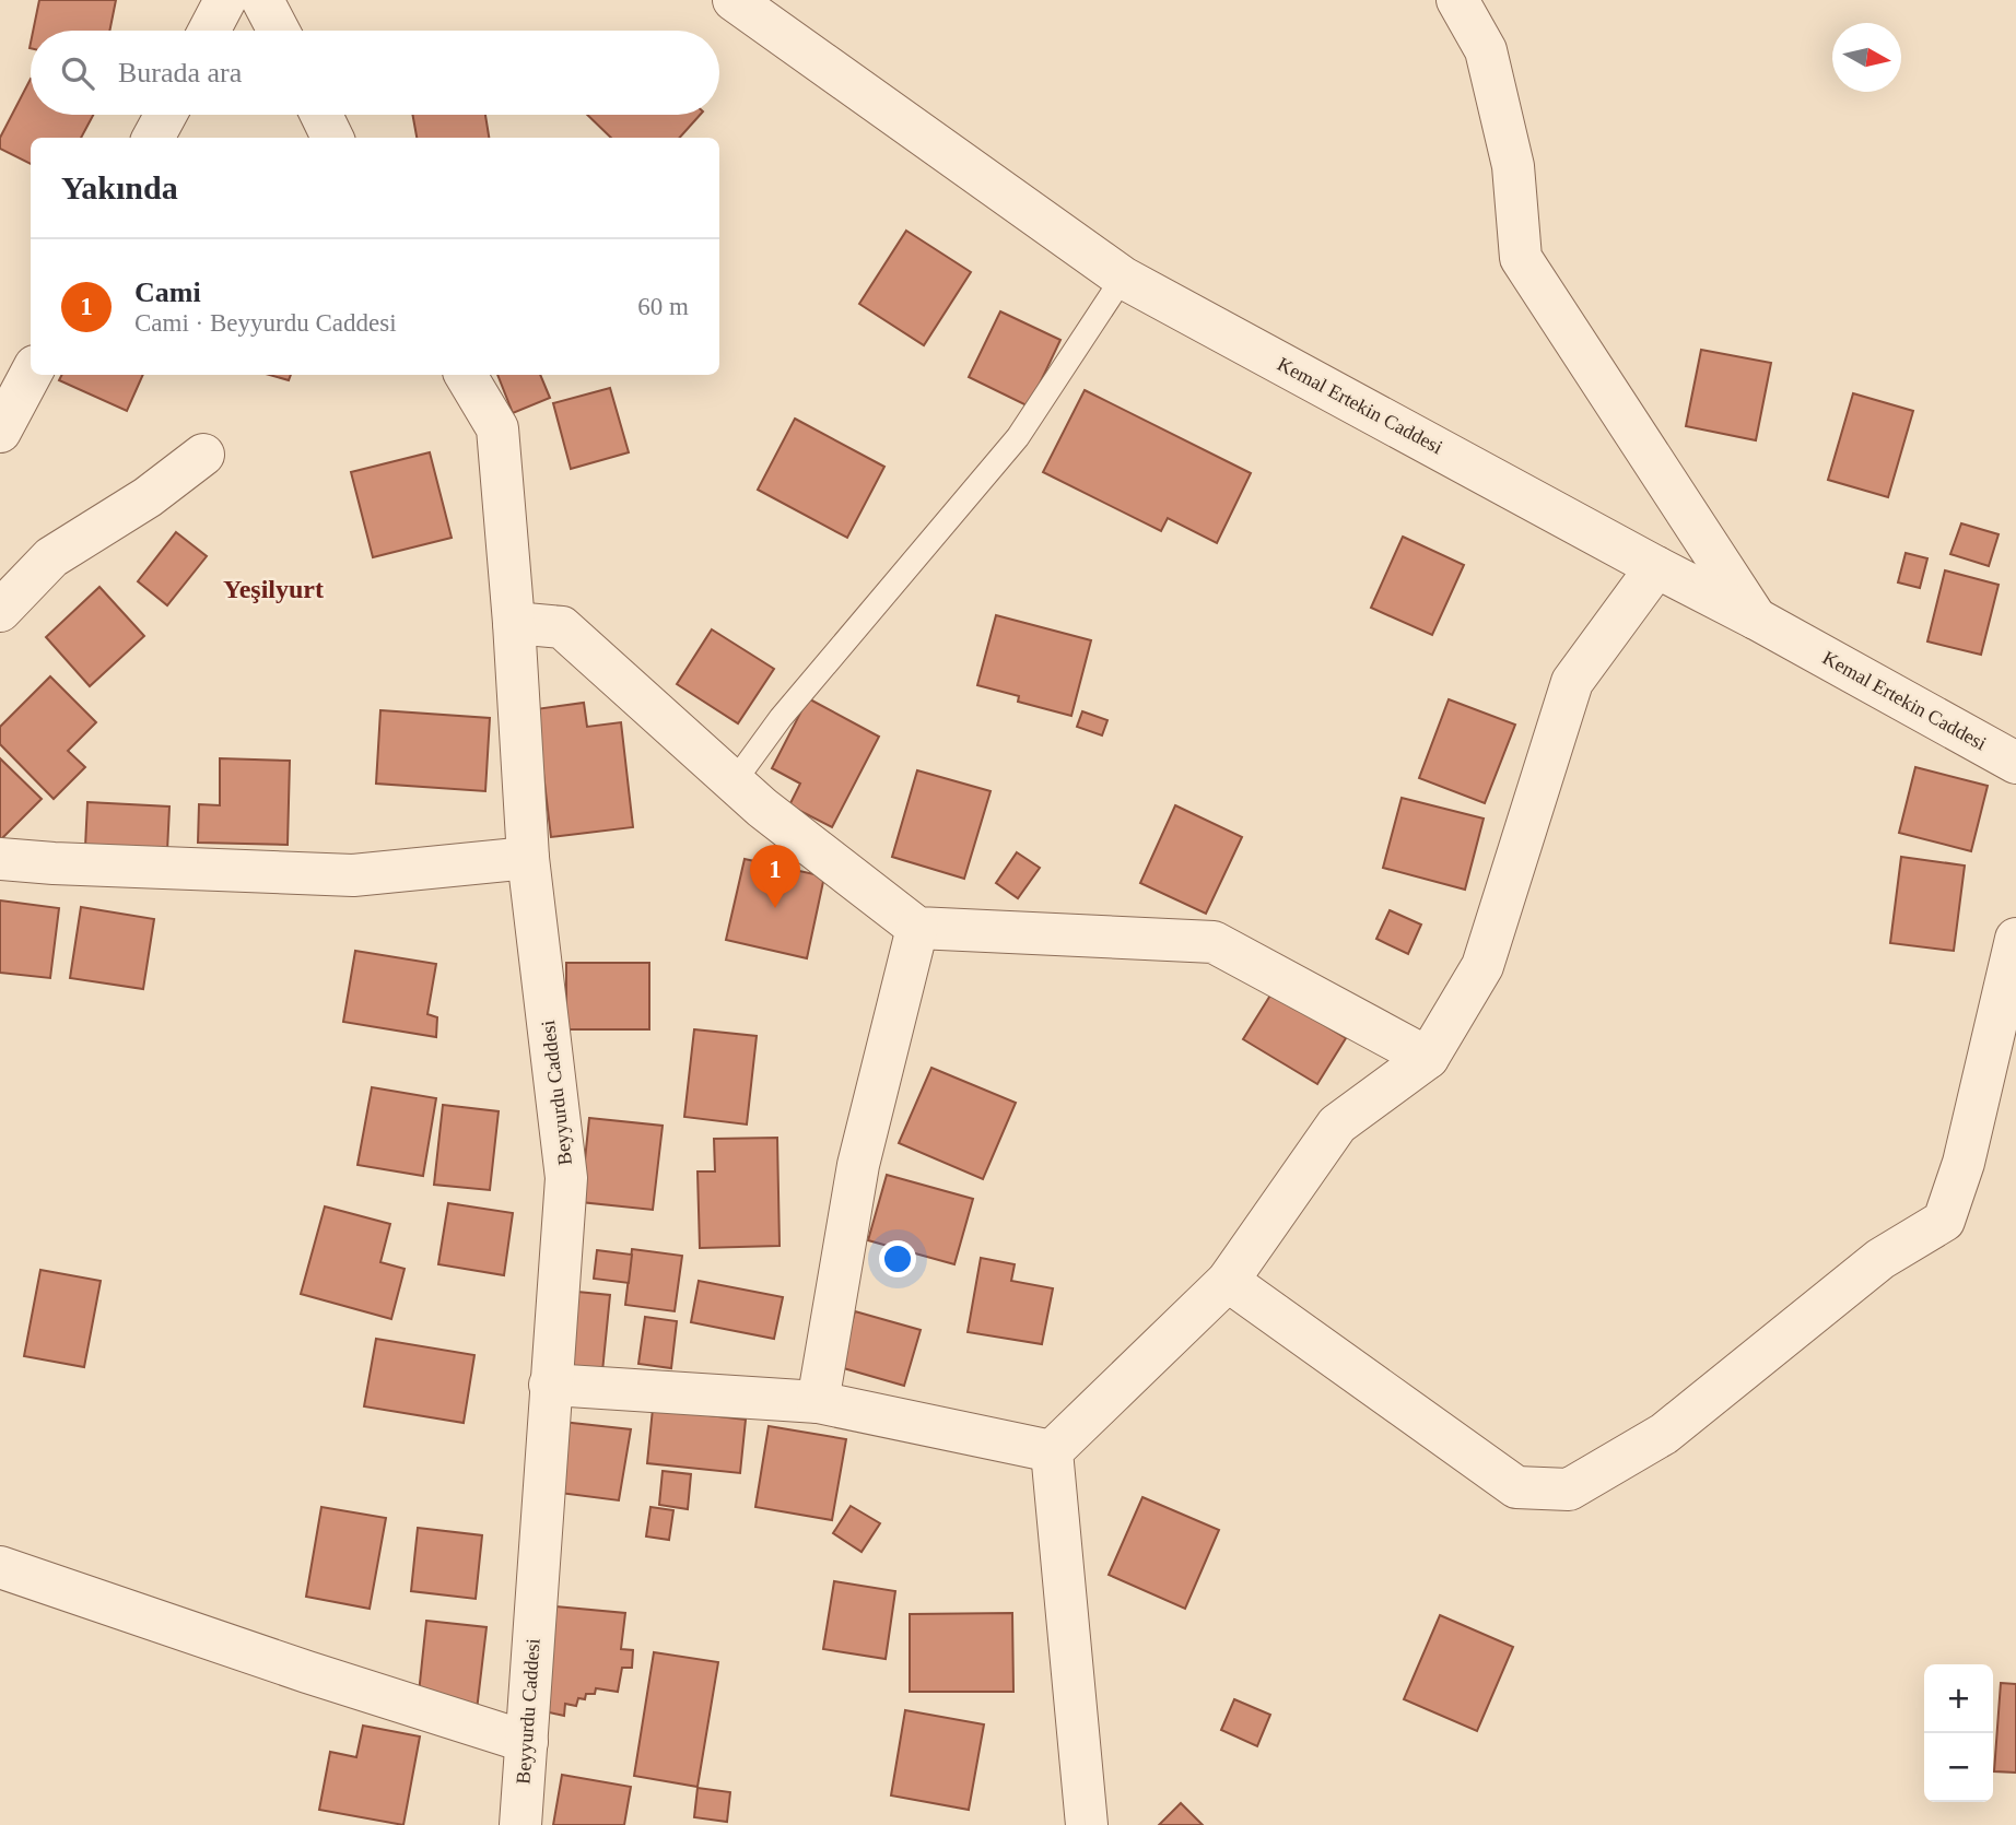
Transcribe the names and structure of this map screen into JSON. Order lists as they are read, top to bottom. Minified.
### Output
{"streets":{"street":["Kemal Ertekin Caddesi","Beyyurdu Caddesi"]},"districts":["Yeşilyurt"],"north":"right","page":{"search":"Burada ara","heading":"Yakında","list":[{"mark":"1","name":"Cami","note":"Cami · Beyyurdu Caddesi","value":"60 m"}],"pins":"1","map_buttons":["+","−"]}}
